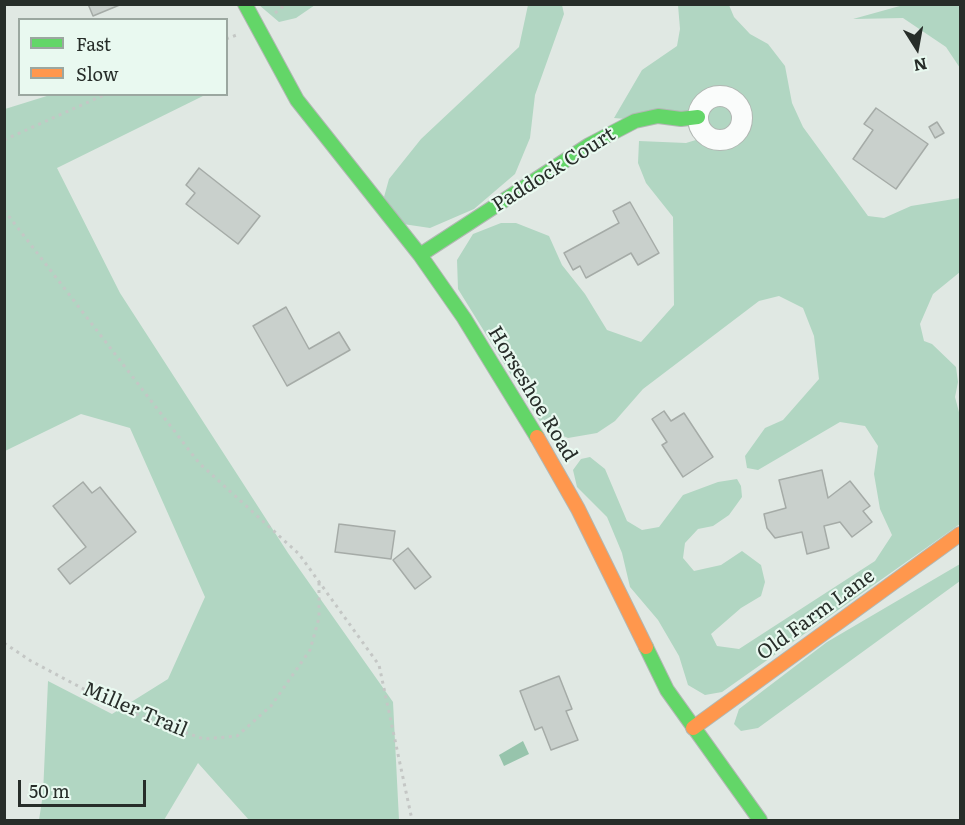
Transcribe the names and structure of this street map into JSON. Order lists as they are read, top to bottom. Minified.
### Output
{"streets":{"street":["Paddock Court","Horseshoe Road","Old Farm Lane"],"path":["Miller Trail"]},"crossings":[["Paddock Court","Horseshoe Road"],["Horseshoe Road","Old Farm Lane"]],"legend":["Fast","Slow"],"scale_bar":"50 m","north":"bottom"}
